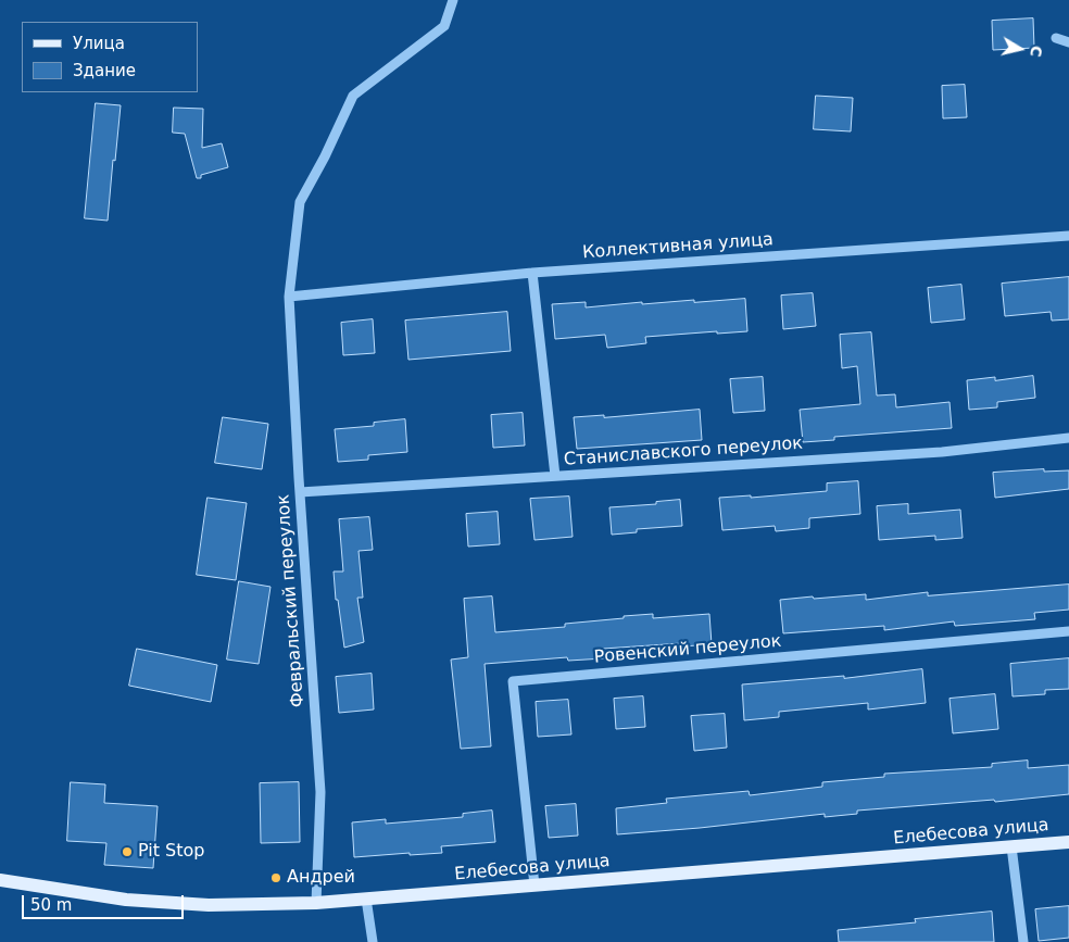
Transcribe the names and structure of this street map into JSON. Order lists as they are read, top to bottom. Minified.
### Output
{"streets":{"main road":["Елебесова улица"],"street":["Коллективная улица","Станиславского переулок","Февральский переулок","Ровенский переулок"]},"crossings":[["Коллективная улица","Февральский переулок"],["Станиславского переулок","Февральский переулок"],["Февральский переулок","Елебесова улица"],["Ровенский переулок","Елебесова улица"]],"places":["Pit Stop","Андрей"],"legend":["Улица","Здание"],"scale_bar":"50 m","north":"right"}
